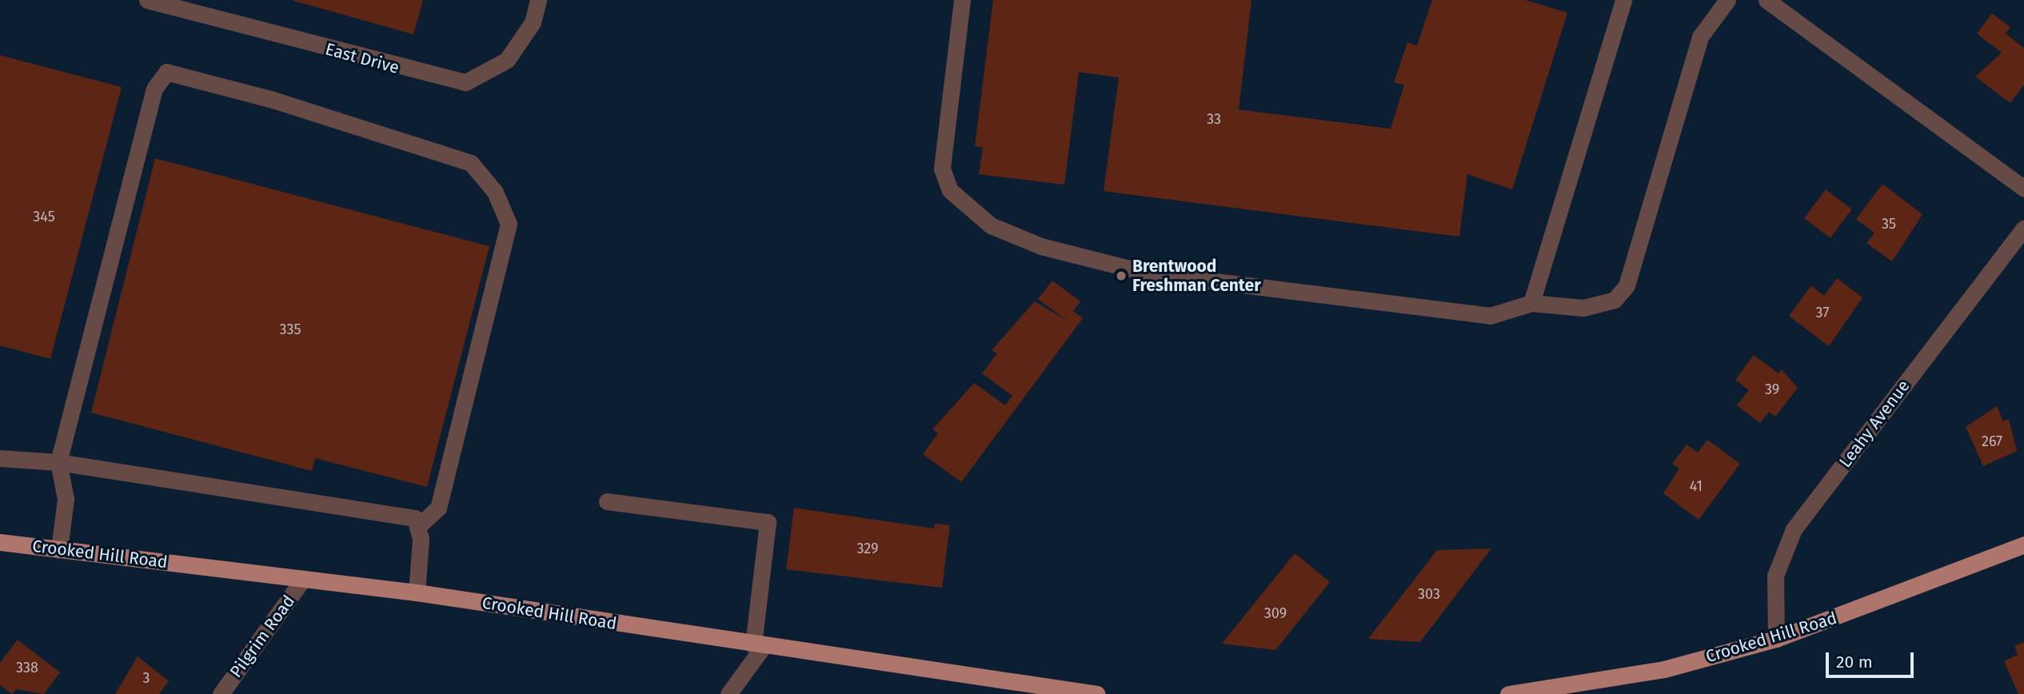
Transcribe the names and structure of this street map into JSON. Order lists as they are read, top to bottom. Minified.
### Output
{"streets":{"main road":["Crooked Hill Road"],"street":["East Drive","Leahy Avenue","Pilgrim Road"]},"crossings":[["Leahy Avenue","Crooked Hill Road"],["Crooked Hill Road","Pilgrim Road"]],"places":["Brentwood Freshman Center"],"house_numbers":["33","345","35","37","335","39","267","41","329","303","309","338","3"],"scale_bar":"20 m"}
